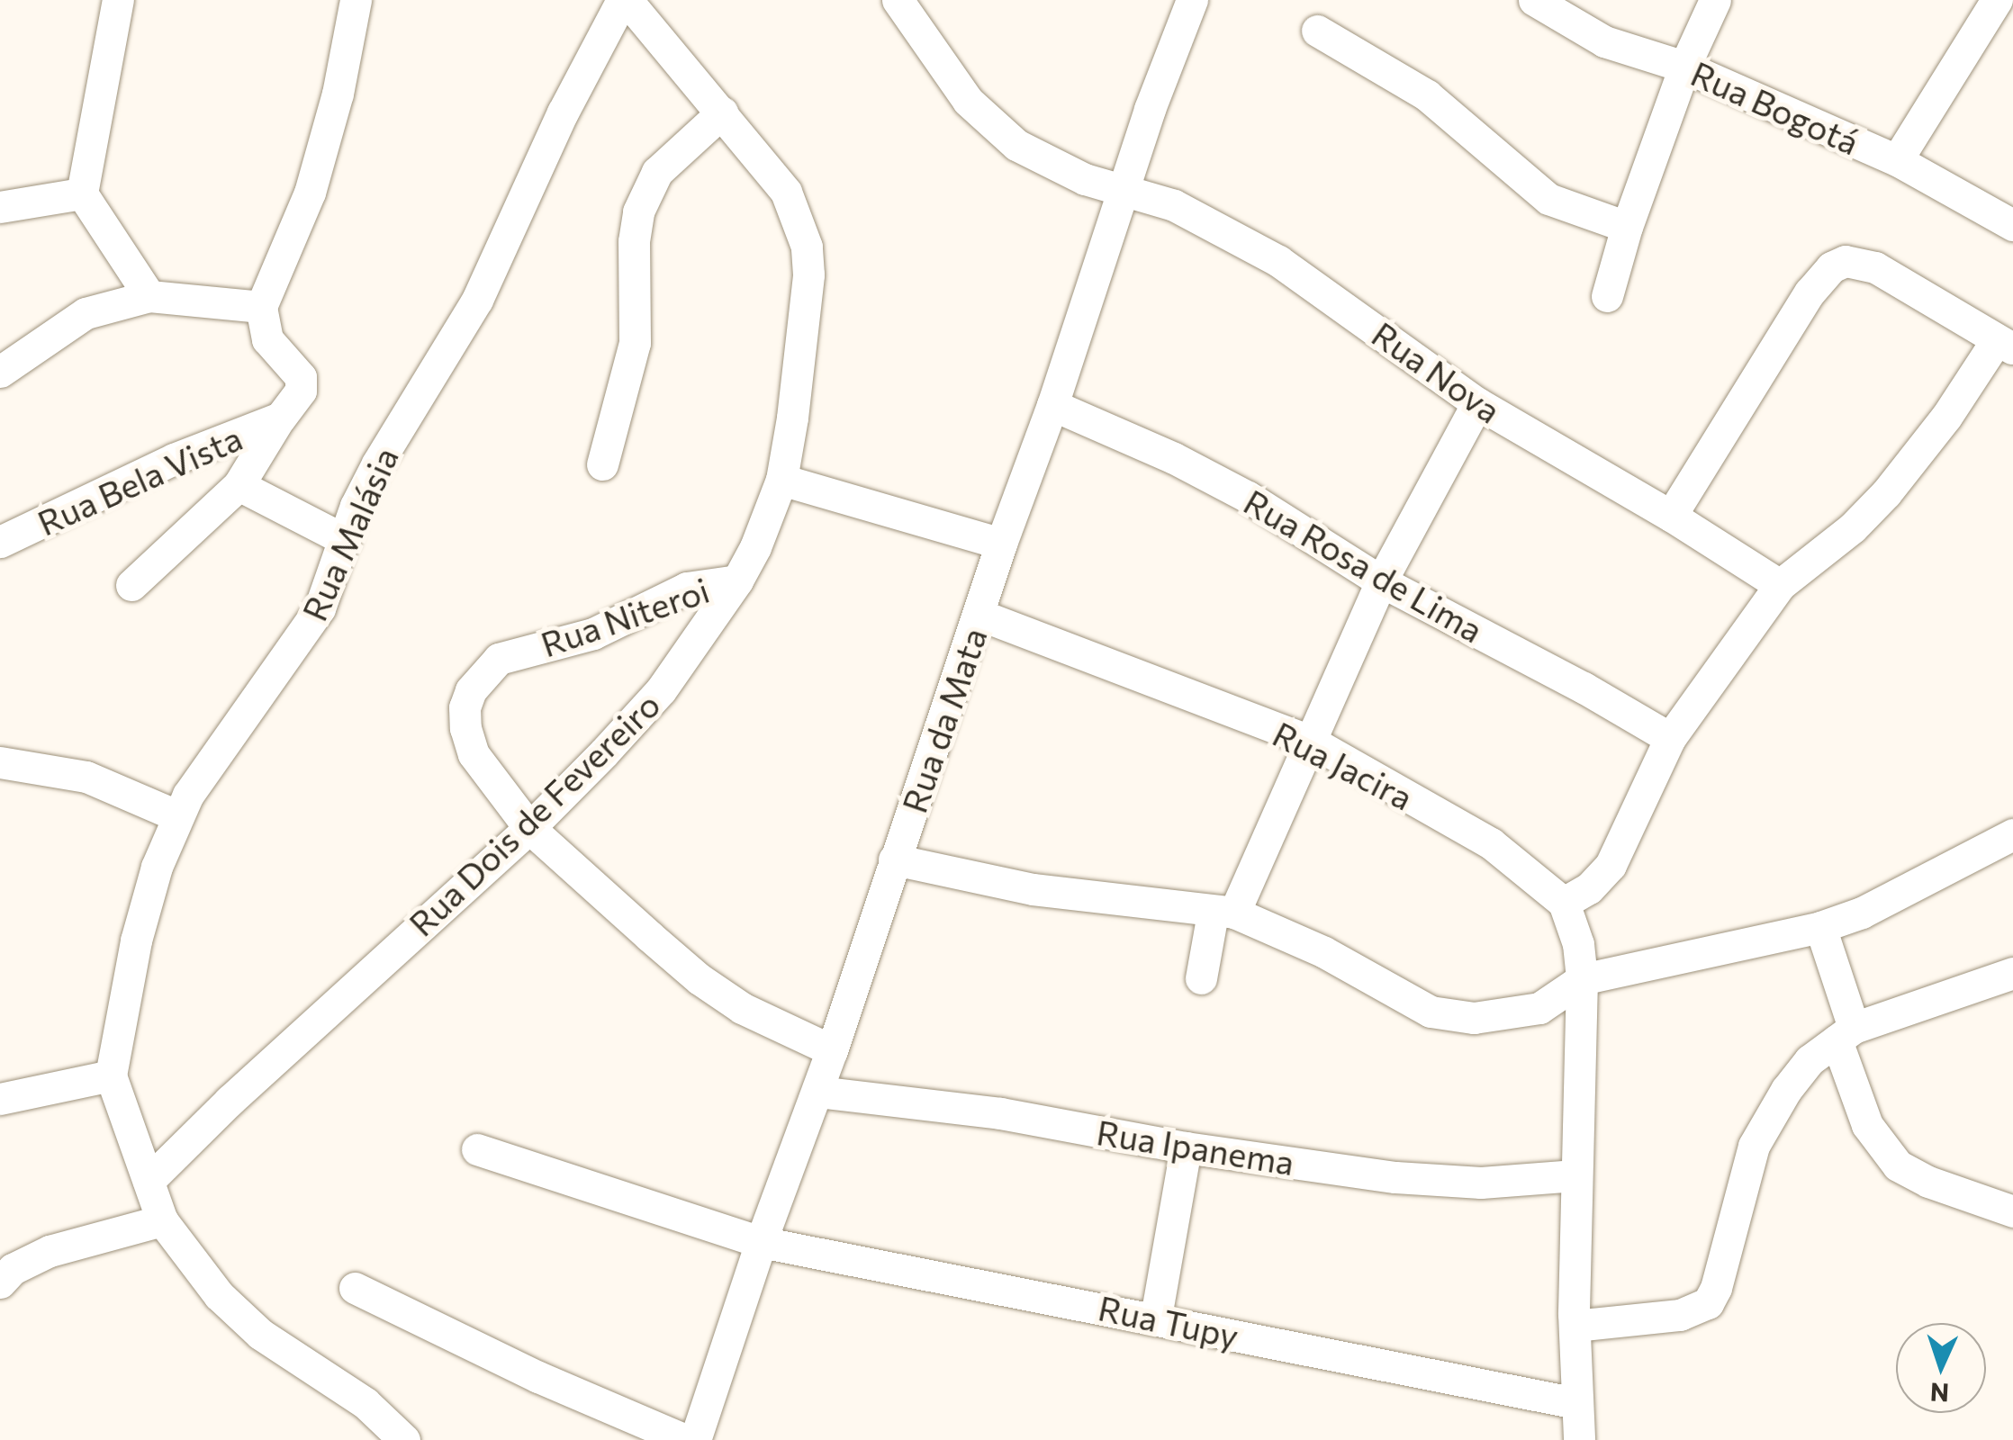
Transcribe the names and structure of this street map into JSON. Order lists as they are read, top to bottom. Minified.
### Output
{"streets":{"street":["Rua Bogotá","Rua Nova","Rua Bela Vista","Rua Malásia","Rua Rosa de Lima","Rua Niteroi","Rua da Mata","Rua Jacira","Rua Dois de Fevereiro","Rua Ipanema","Rua Tupy"]},"crossings":[["Rua Nova","Rua da Mata"],["Rua Malásia","Rua Dois de Fevereiro"],["Rua Rosa de Lima","Rua da Mata"],["Rua Niteroi","Rua da Mata"],["Rua Niteroi","Rua Dois de Fevereiro"],["Rua da Mata","Rua Jacira"],["Rua da Mata","Rua Ipanema"],["Rua da Mata","Rua Tupy"]],"north":"bottom"}
